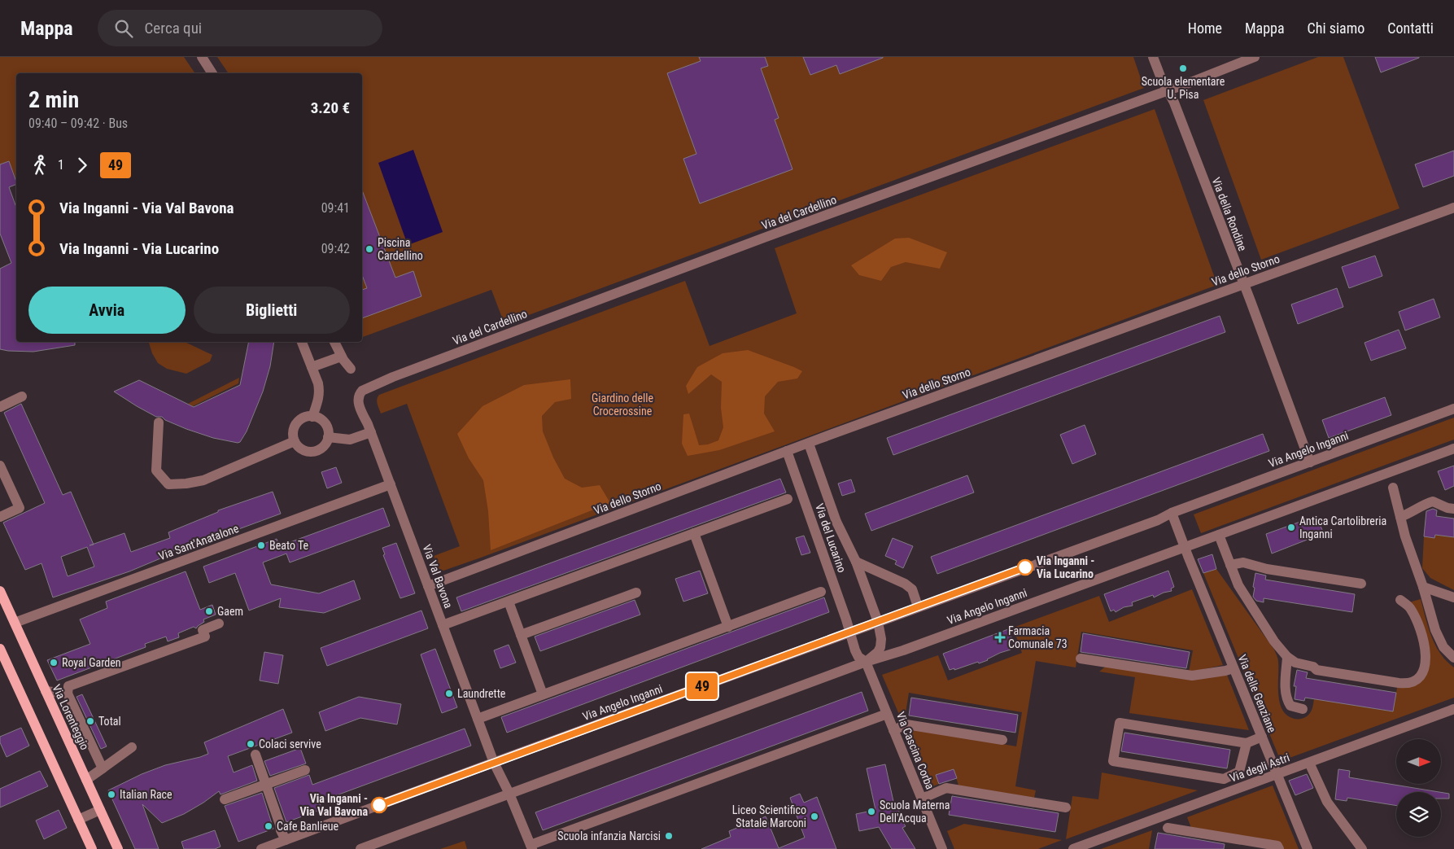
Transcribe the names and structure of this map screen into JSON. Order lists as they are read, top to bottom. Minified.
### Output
{"streets":{"main road":["Via Lorenteggio"],"street":["Via del Cardellino","Via della Rondine","Via dello Storno","Via Angelo Inganni","Via del Lucarino","Via Sant'Anatalone","Via Val Bavona","Via delle Genziane","Via Cascina Corba","Via degli Astri"]},"crossings":[["Via del Cardellino","Via della Rondine"],["Via del Cardellino","Via Val Bavona"],["Via della Rondine","Via dello Storno"],["Via della Rondine","Via Angelo Inganni"],["Via dello Storno","Via del Lucarino"],["Via dello Storno","Via Val Bavona"],["Via Angelo Inganni","Via del Lucarino"],["Via Angelo Inganni","Via Val Bavona"],["Via Angelo Inganni","Via delle Genziane"],["Via Angelo Inganni","Via Cascina Corba"],["Via Sant'Anatalone","Via Val Bavona"],["Via Sant'Anatalone","Via Lorenteggio"],["Via delle Genziane","Via degli Astri"]],"parks":["Giardino delle Crocerossine"],"places":{"other":["Scuola elementare U. Pisa","Piscina Cardellino","Antica Cartolibreria Inganni","Beato Te","Via Inganni - Via Lucarino","Gaem","Royal Garden","Laundrette","Total","Colaci servive","Italian Race","Via Inganni - Via Val Bavona","Scuola Materna Dell'Acqua","Liceo Scientifico Statale Marconi","Cafe Banlieue","Scuola infanzia Narcisi"],"health":["Farmacia Comunale 73"]},"lines":["bus line 49"],"north":"right","page":{"header":"Mappa","search":"Cerca qui","nav":["Home","Mappa","Chi siamo","Contatti"],"on_map":"49","heading":["2 min","09:40 – 09:42 · Bus","3.20 €"],"legs":["1","49"],"list":[{"name":"Via Inganni - Via Val Bavona","value":"09:41"},{"name":"Via Inganni - Via Lucarino","value":"09:42"}],"buttons":["Avvia","Biglietti"]}}
